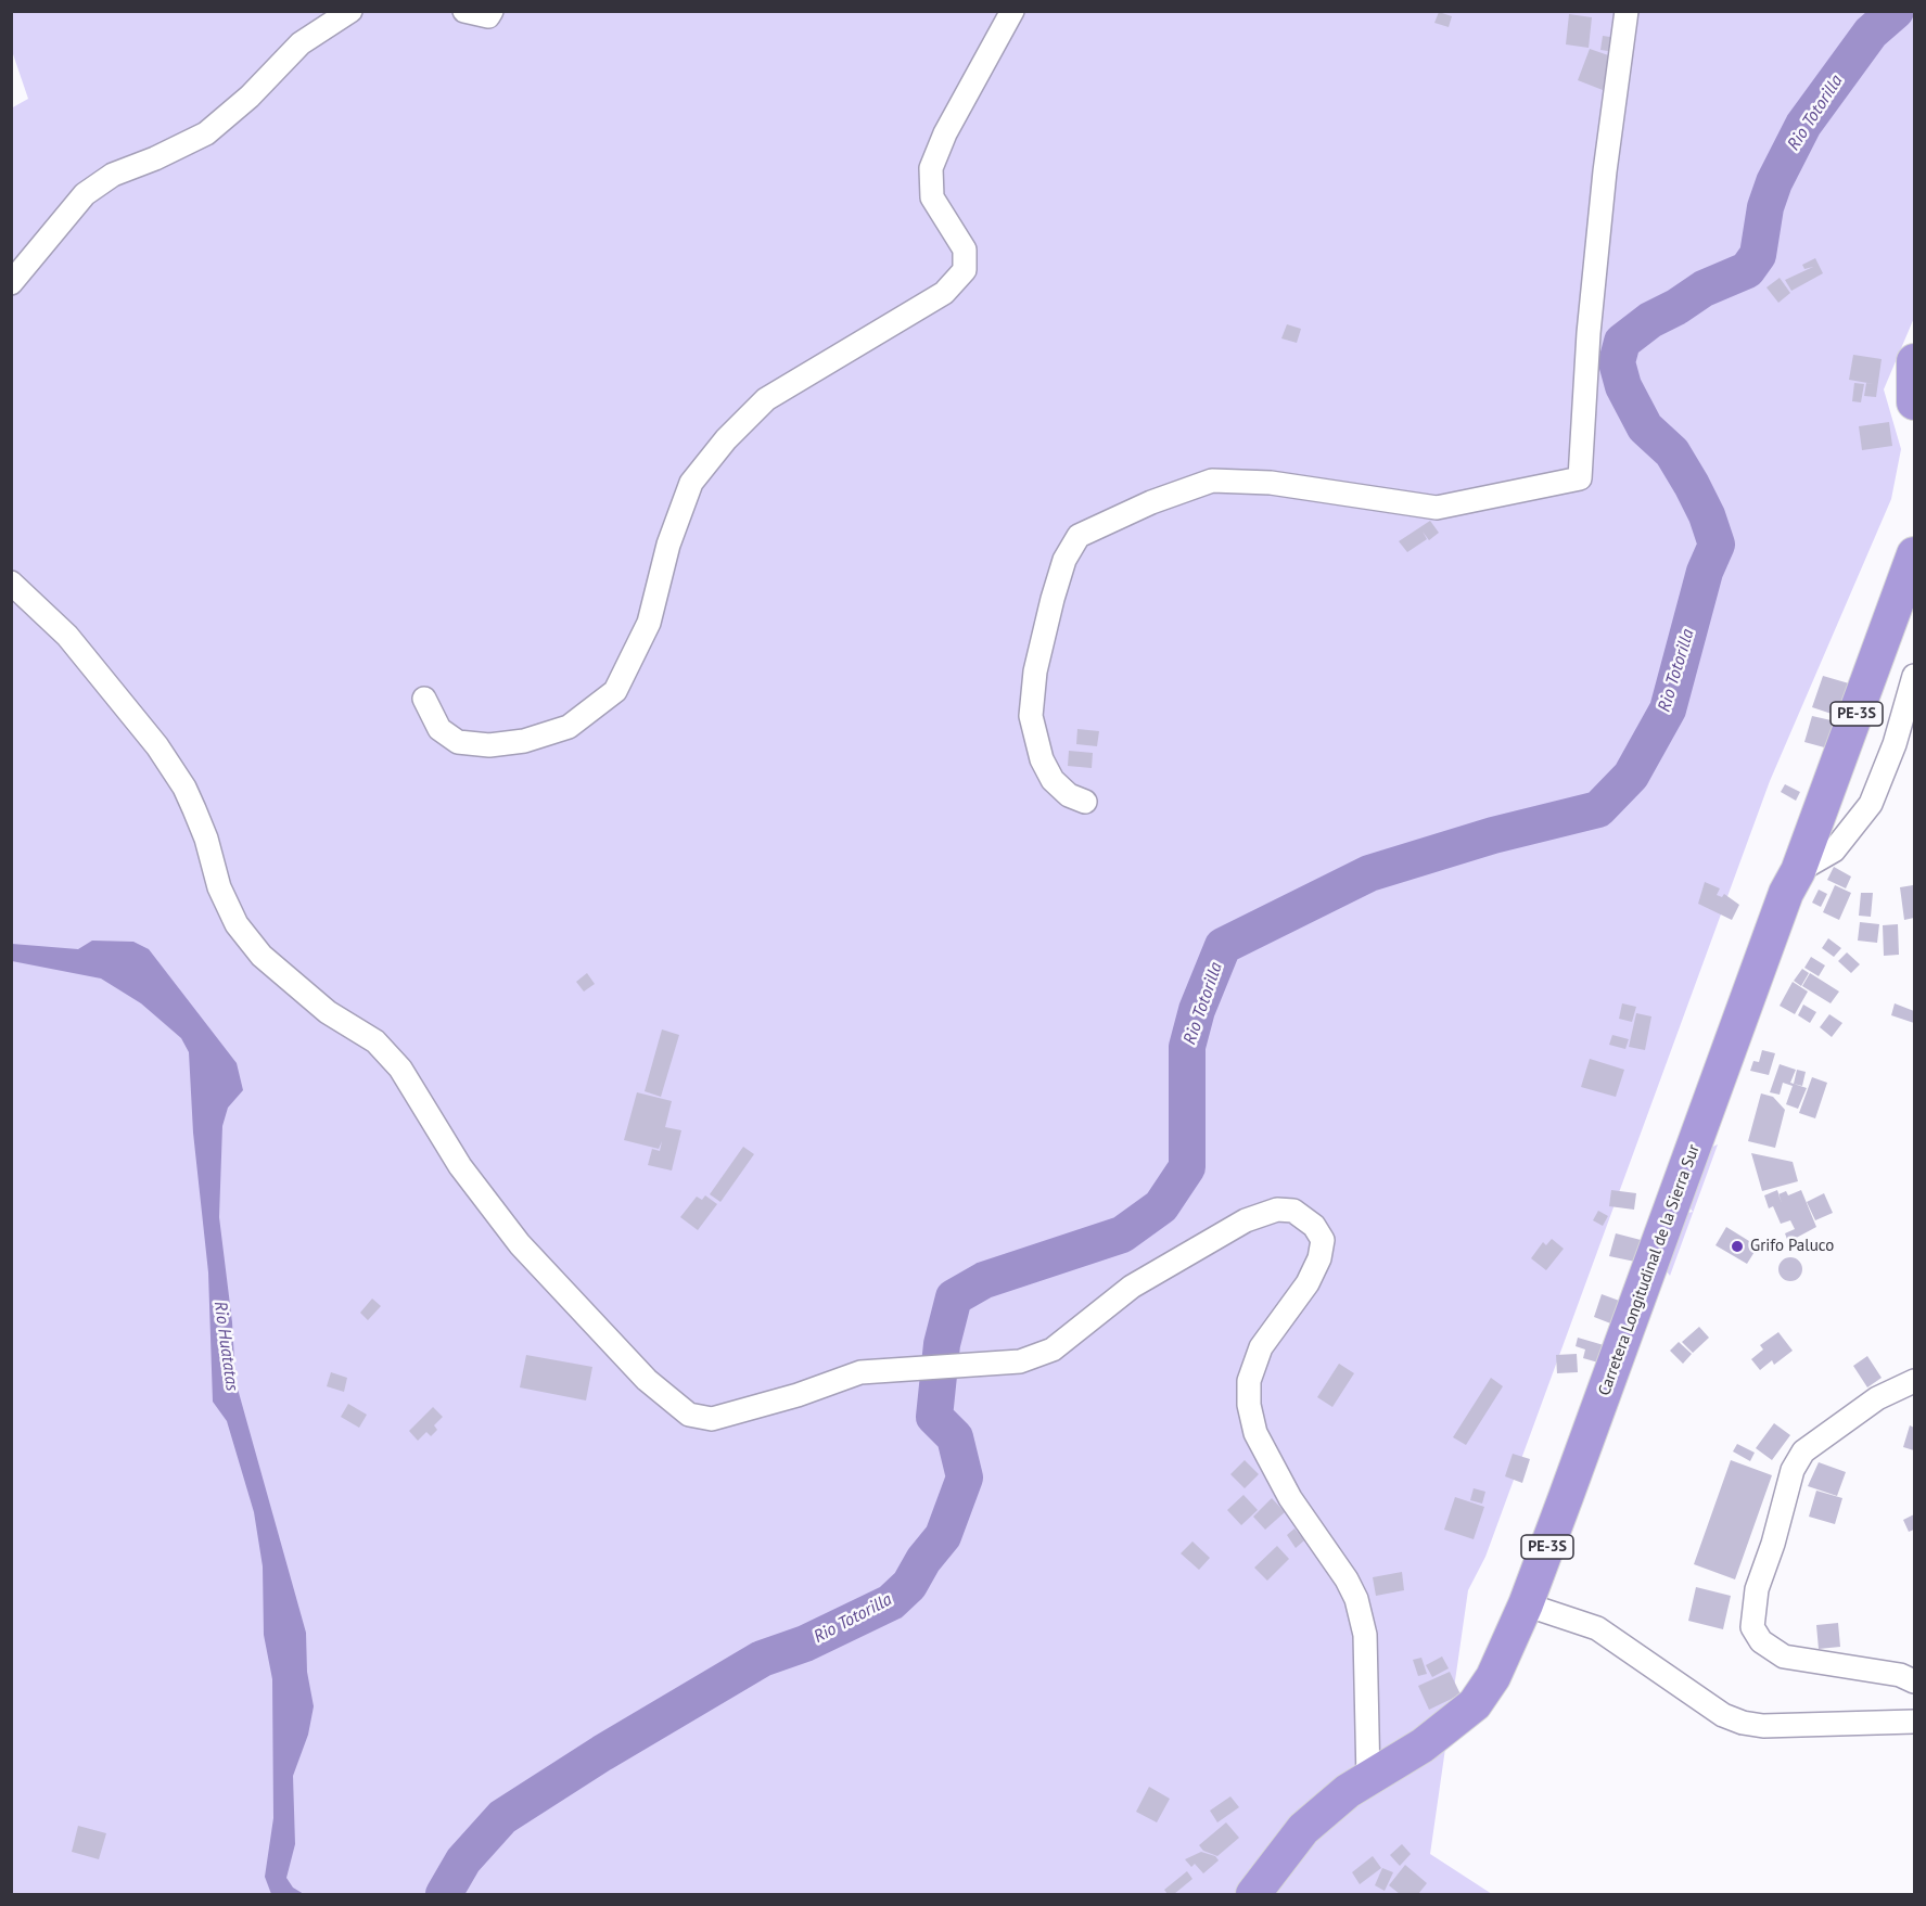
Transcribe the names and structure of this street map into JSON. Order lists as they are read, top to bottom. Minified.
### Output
{"streets":{"highway":["PE-3S","Carretera Longitudinal de la Sierra Sur"]},"water":["Rio Totorilla","Rio Huatatas"],"places":["Grifo Paluco"]}
